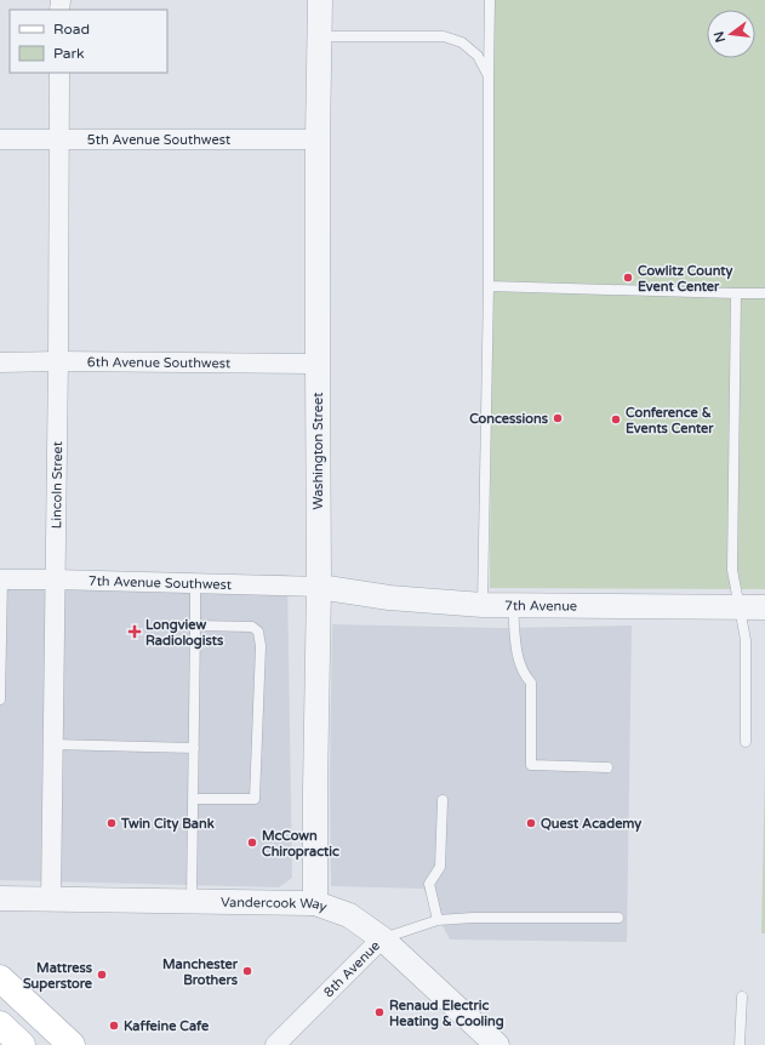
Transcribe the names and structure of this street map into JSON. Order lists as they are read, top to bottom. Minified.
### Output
{"streets":{"street":["5th Avenue Southwest","6th Avenue Southwest","Washington Street","Lincoln Street","7th Avenue Southwest","7th Avenue","Vandercook Way","8th Avenue"]},"crossings":[["5th Avenue Southwest","Washington Street"],["5th Avenue Southwest","Lincoln Street"],["6th Avenue Southwest","Washington Street"],["6th Avenue Southwest","Lincoln Street"],["Washington Street","7th Avenue Southwest"],["Washington Street","7th Avenue"],["Washington Street","Vandercook Way"],["Lincoln Street","7th Avenue Southwest"],["Lincoln Street","Vandercook Way"],["7th Avenue Southwest","7th Avenue"],["Vandercook Way","8th Avenue"]],"places":{"other":["Cowlitz County Event Center","Concessions","Conference & Events Center","Twin City Bank","Quest Academy","McCown Chiropractic","Manchester Brothers","Mattress Superstore","Renaud Electric Heating & Cooling","Kaffeine Cafe"],"health":["Longview Radiologists"]},"legend":["Road","Park"],"north":"left"}
